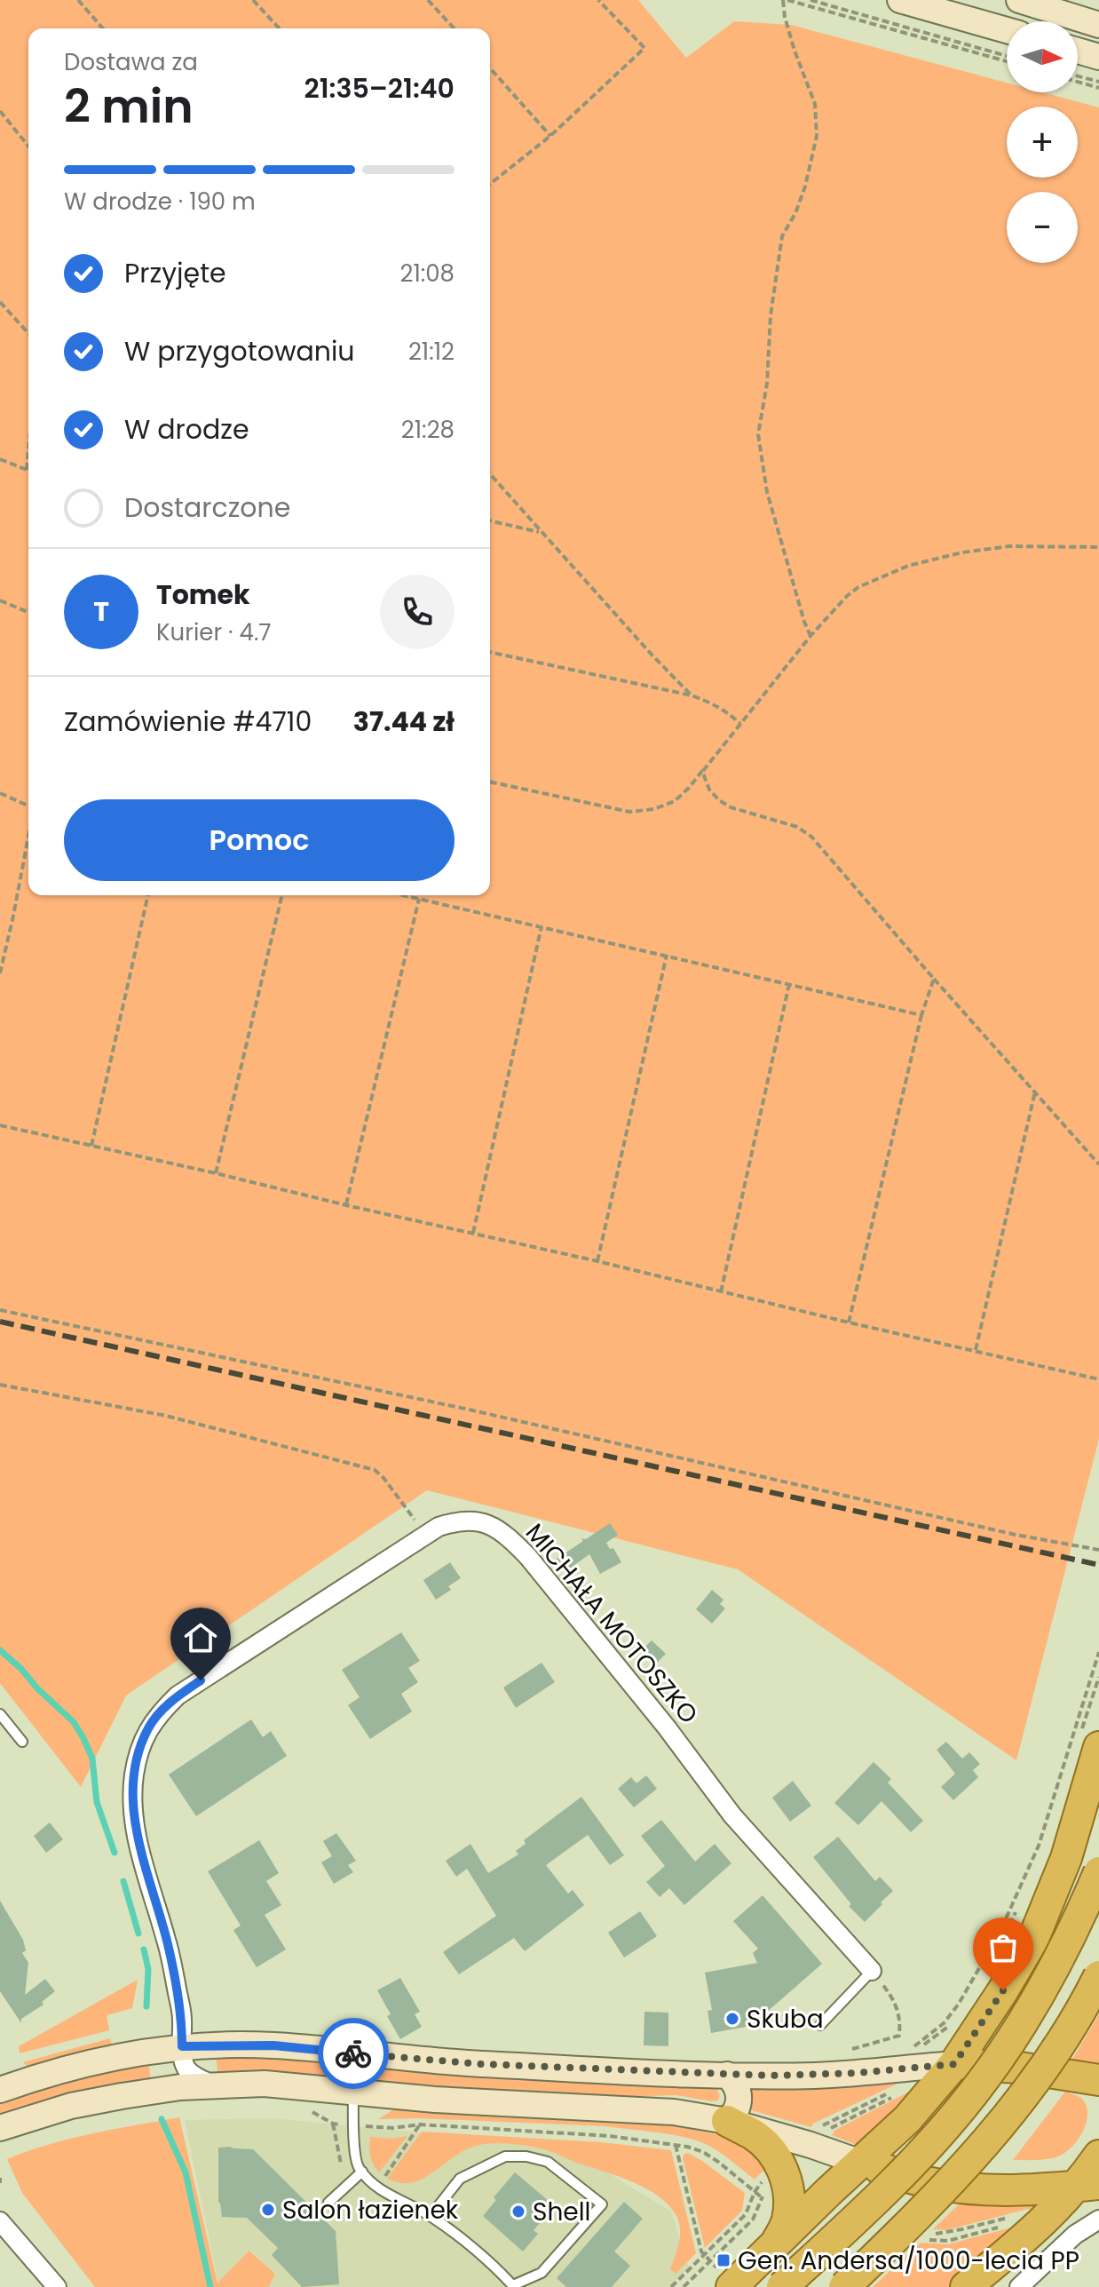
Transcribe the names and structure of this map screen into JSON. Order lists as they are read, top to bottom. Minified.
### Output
{"streets":{"street":["MICHAŁA MOTOSZKO"]},"places":{"other":["Skuba","Salon łazienek","Shell"],"transit":["Gen. Andersa/1000-lecia PP"]},"north":"right","page":{"map_buttons":["+","−"],"heading":["2 min","Dostawa za","21:35–21:40"],"panel":["Tomek","Kurier · 4.7","Zamówienie #4710","37.44 zł"],"bar":"W drodze · 190 m","list":[["Przyjęte","21:08"],["W przygotowaniu","21:12"],["W drodze","21:28"],"Dostarczone"],"round":"T","buttons":"Pomoc"}}
